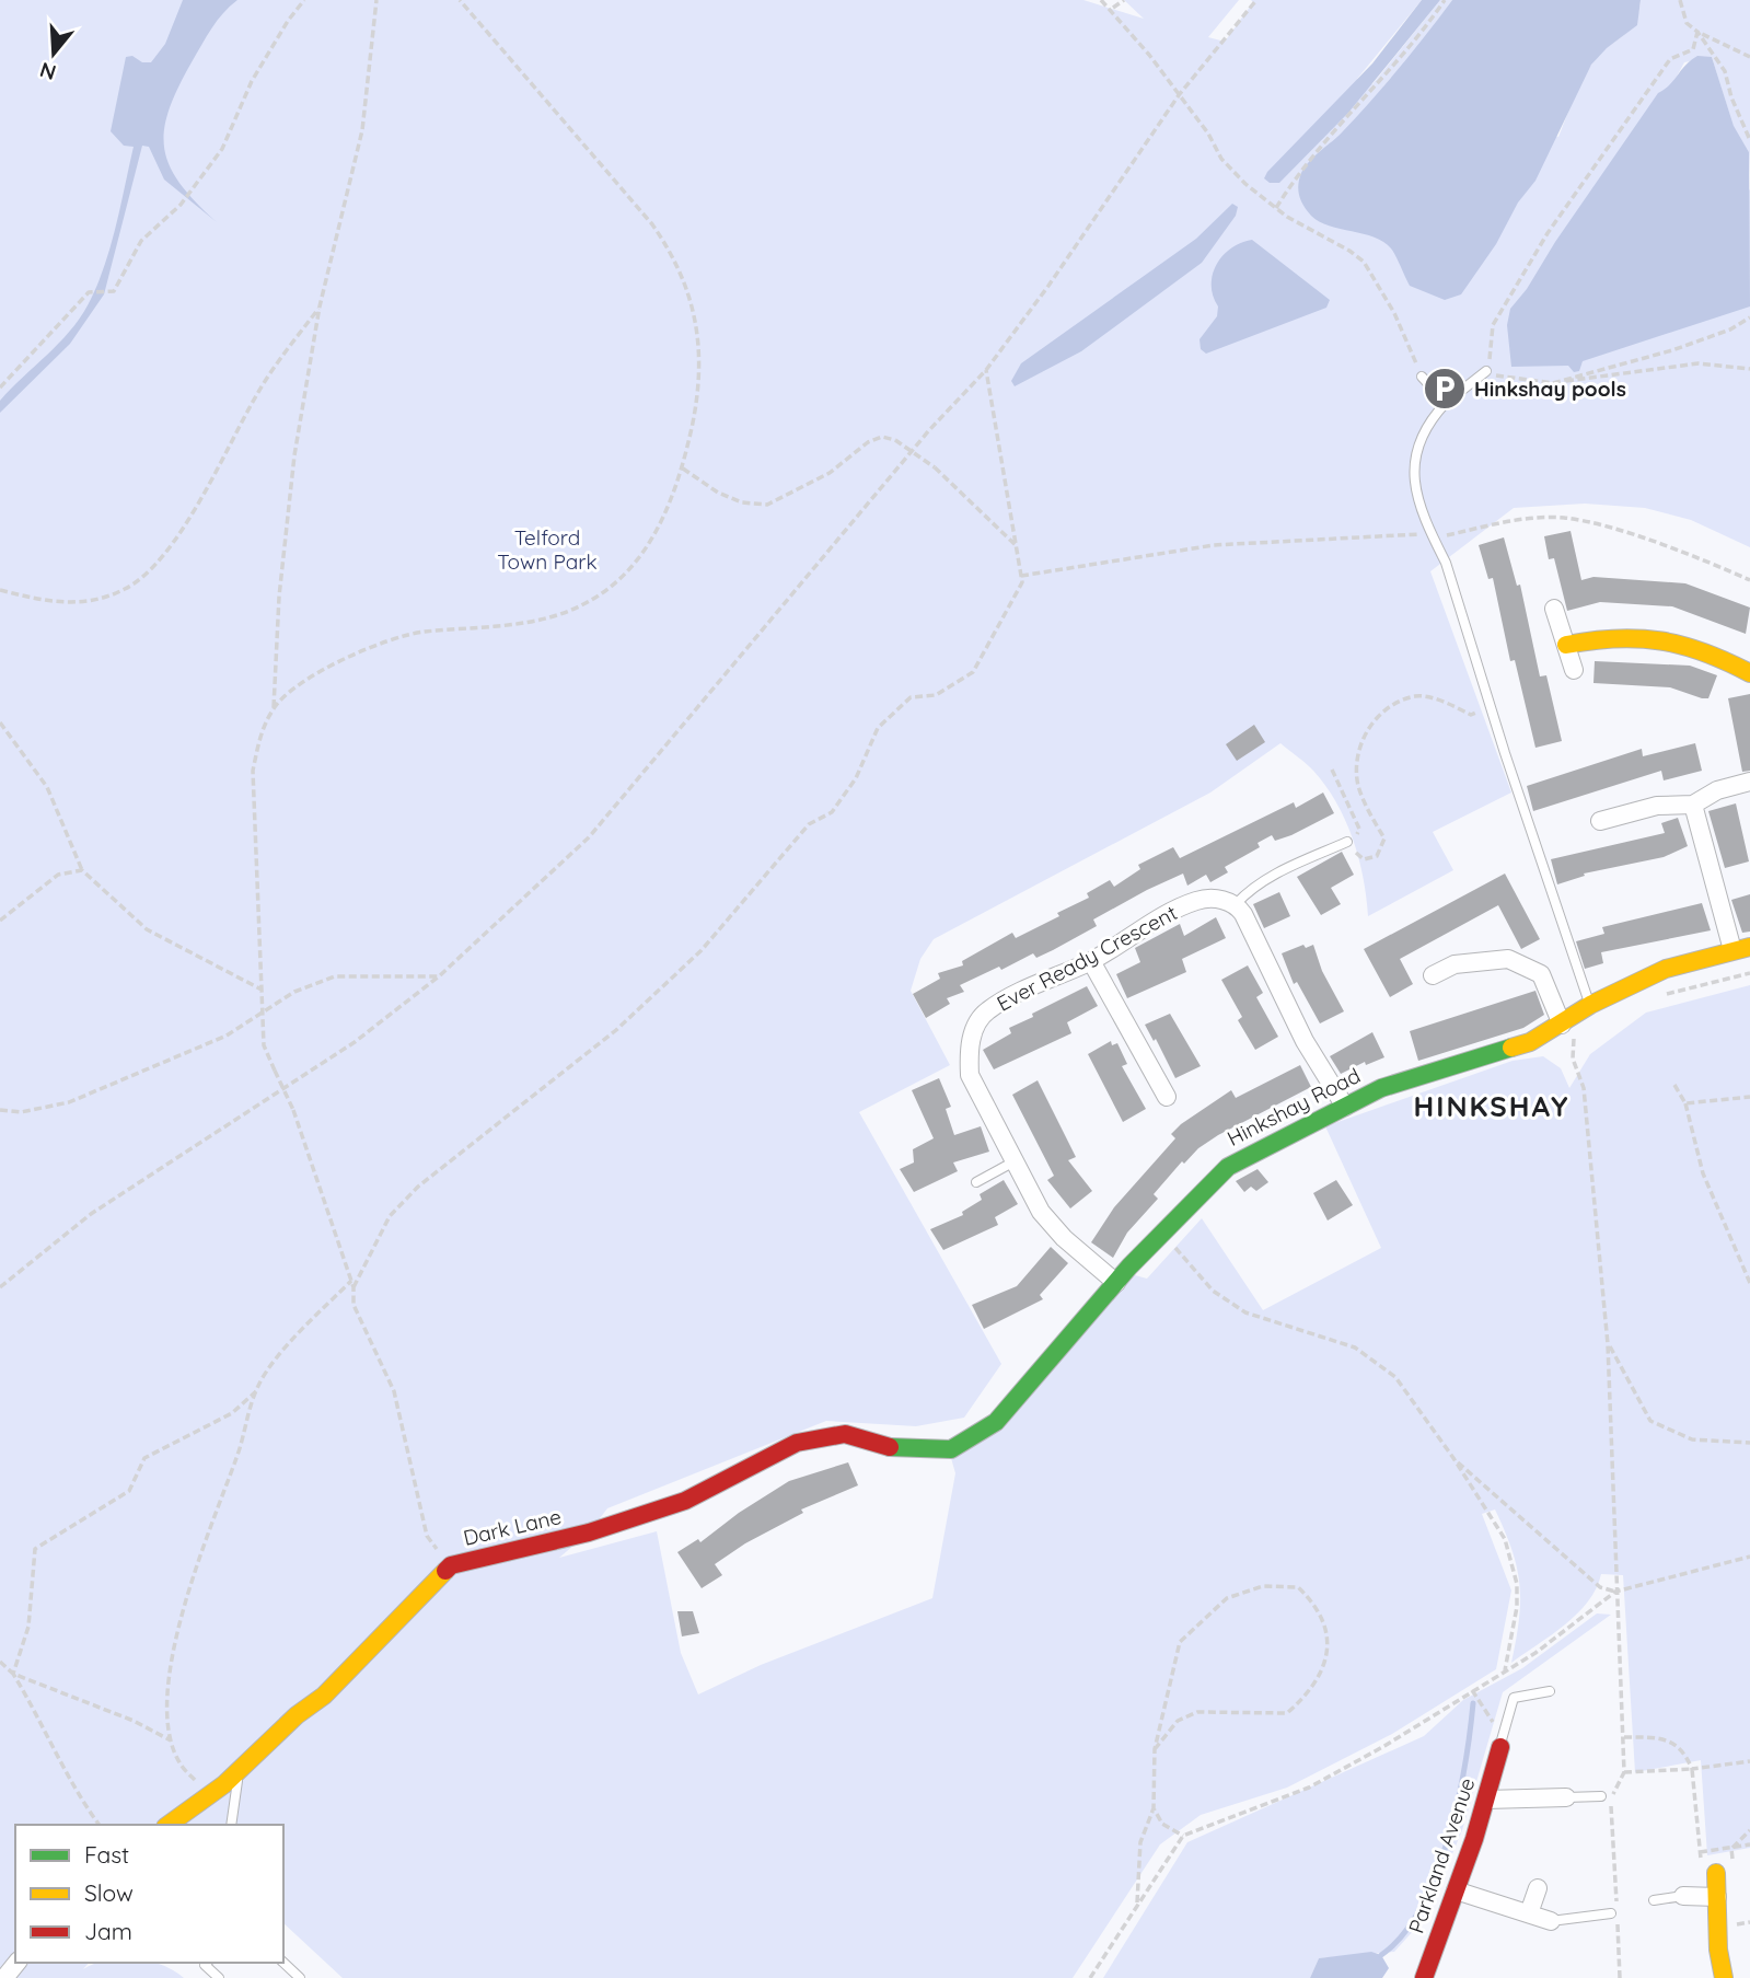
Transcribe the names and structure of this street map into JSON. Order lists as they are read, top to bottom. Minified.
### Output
{"streets":{"street":["Ever Ready Crescent","Hinkshay Road","Dark Lane","Parkland Avenue"]},"crossings":[["Ever Ready Crescent","Hinkshay Road"],["Hinkshay Road","Dark Lane"]],"districts":["HINKSHAY"],"parks":["Telford Town Park"],"places":{"parking":["Hinkshay pools"]},"legend":["Fast","Slow","Jam"],"north":"bottom"}
